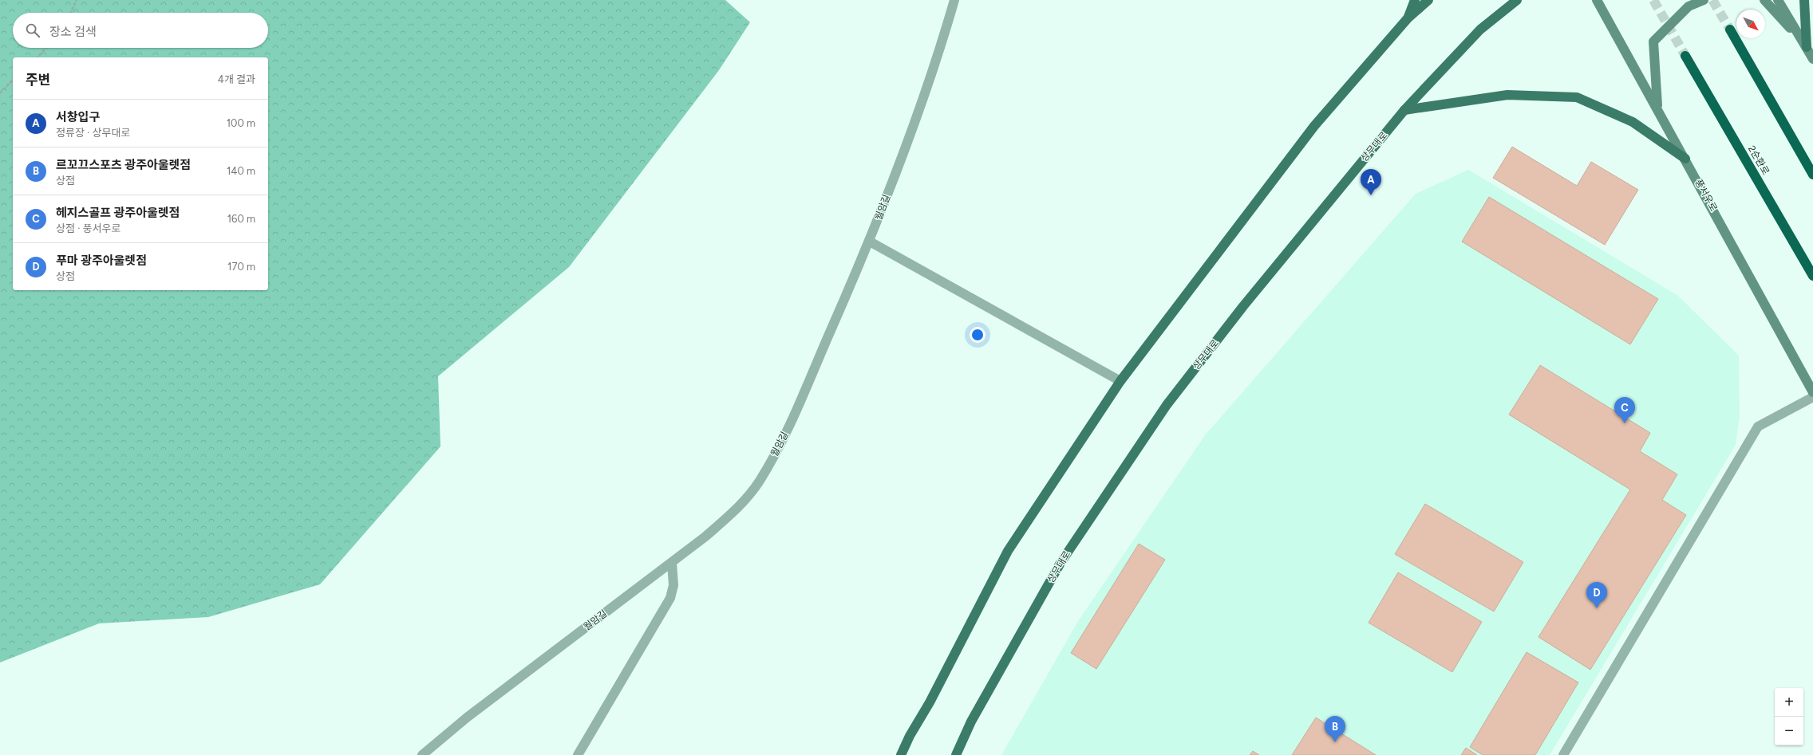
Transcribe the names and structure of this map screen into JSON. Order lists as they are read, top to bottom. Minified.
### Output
{"streets":{"highway":["2순환로"],"main road":["상무대로"],"street":["풍서우로","월암길"]},"north":"bottom right","page":{"search":"장소 검색","heading":["주변","4개 결과"],"list":[{"mark":"A","name":"서창입구","note":"정류장 · 상무대로","value":"100 m"},{"mark":"B","name":"르꼬끄스포츠 광주아울렛점","note":"상점","value":"140 m"},{"mark":"C","name":"헤지스골프 광주아울렛점","note":"상점 · 풍서우로","value":"160 m"},{"mark":"D","name":"푸마 광주아울렛점","note":"상점","value":"170 m"}],"pins":["A","C","D","B"],"map_buttons":["+","−"]}}
